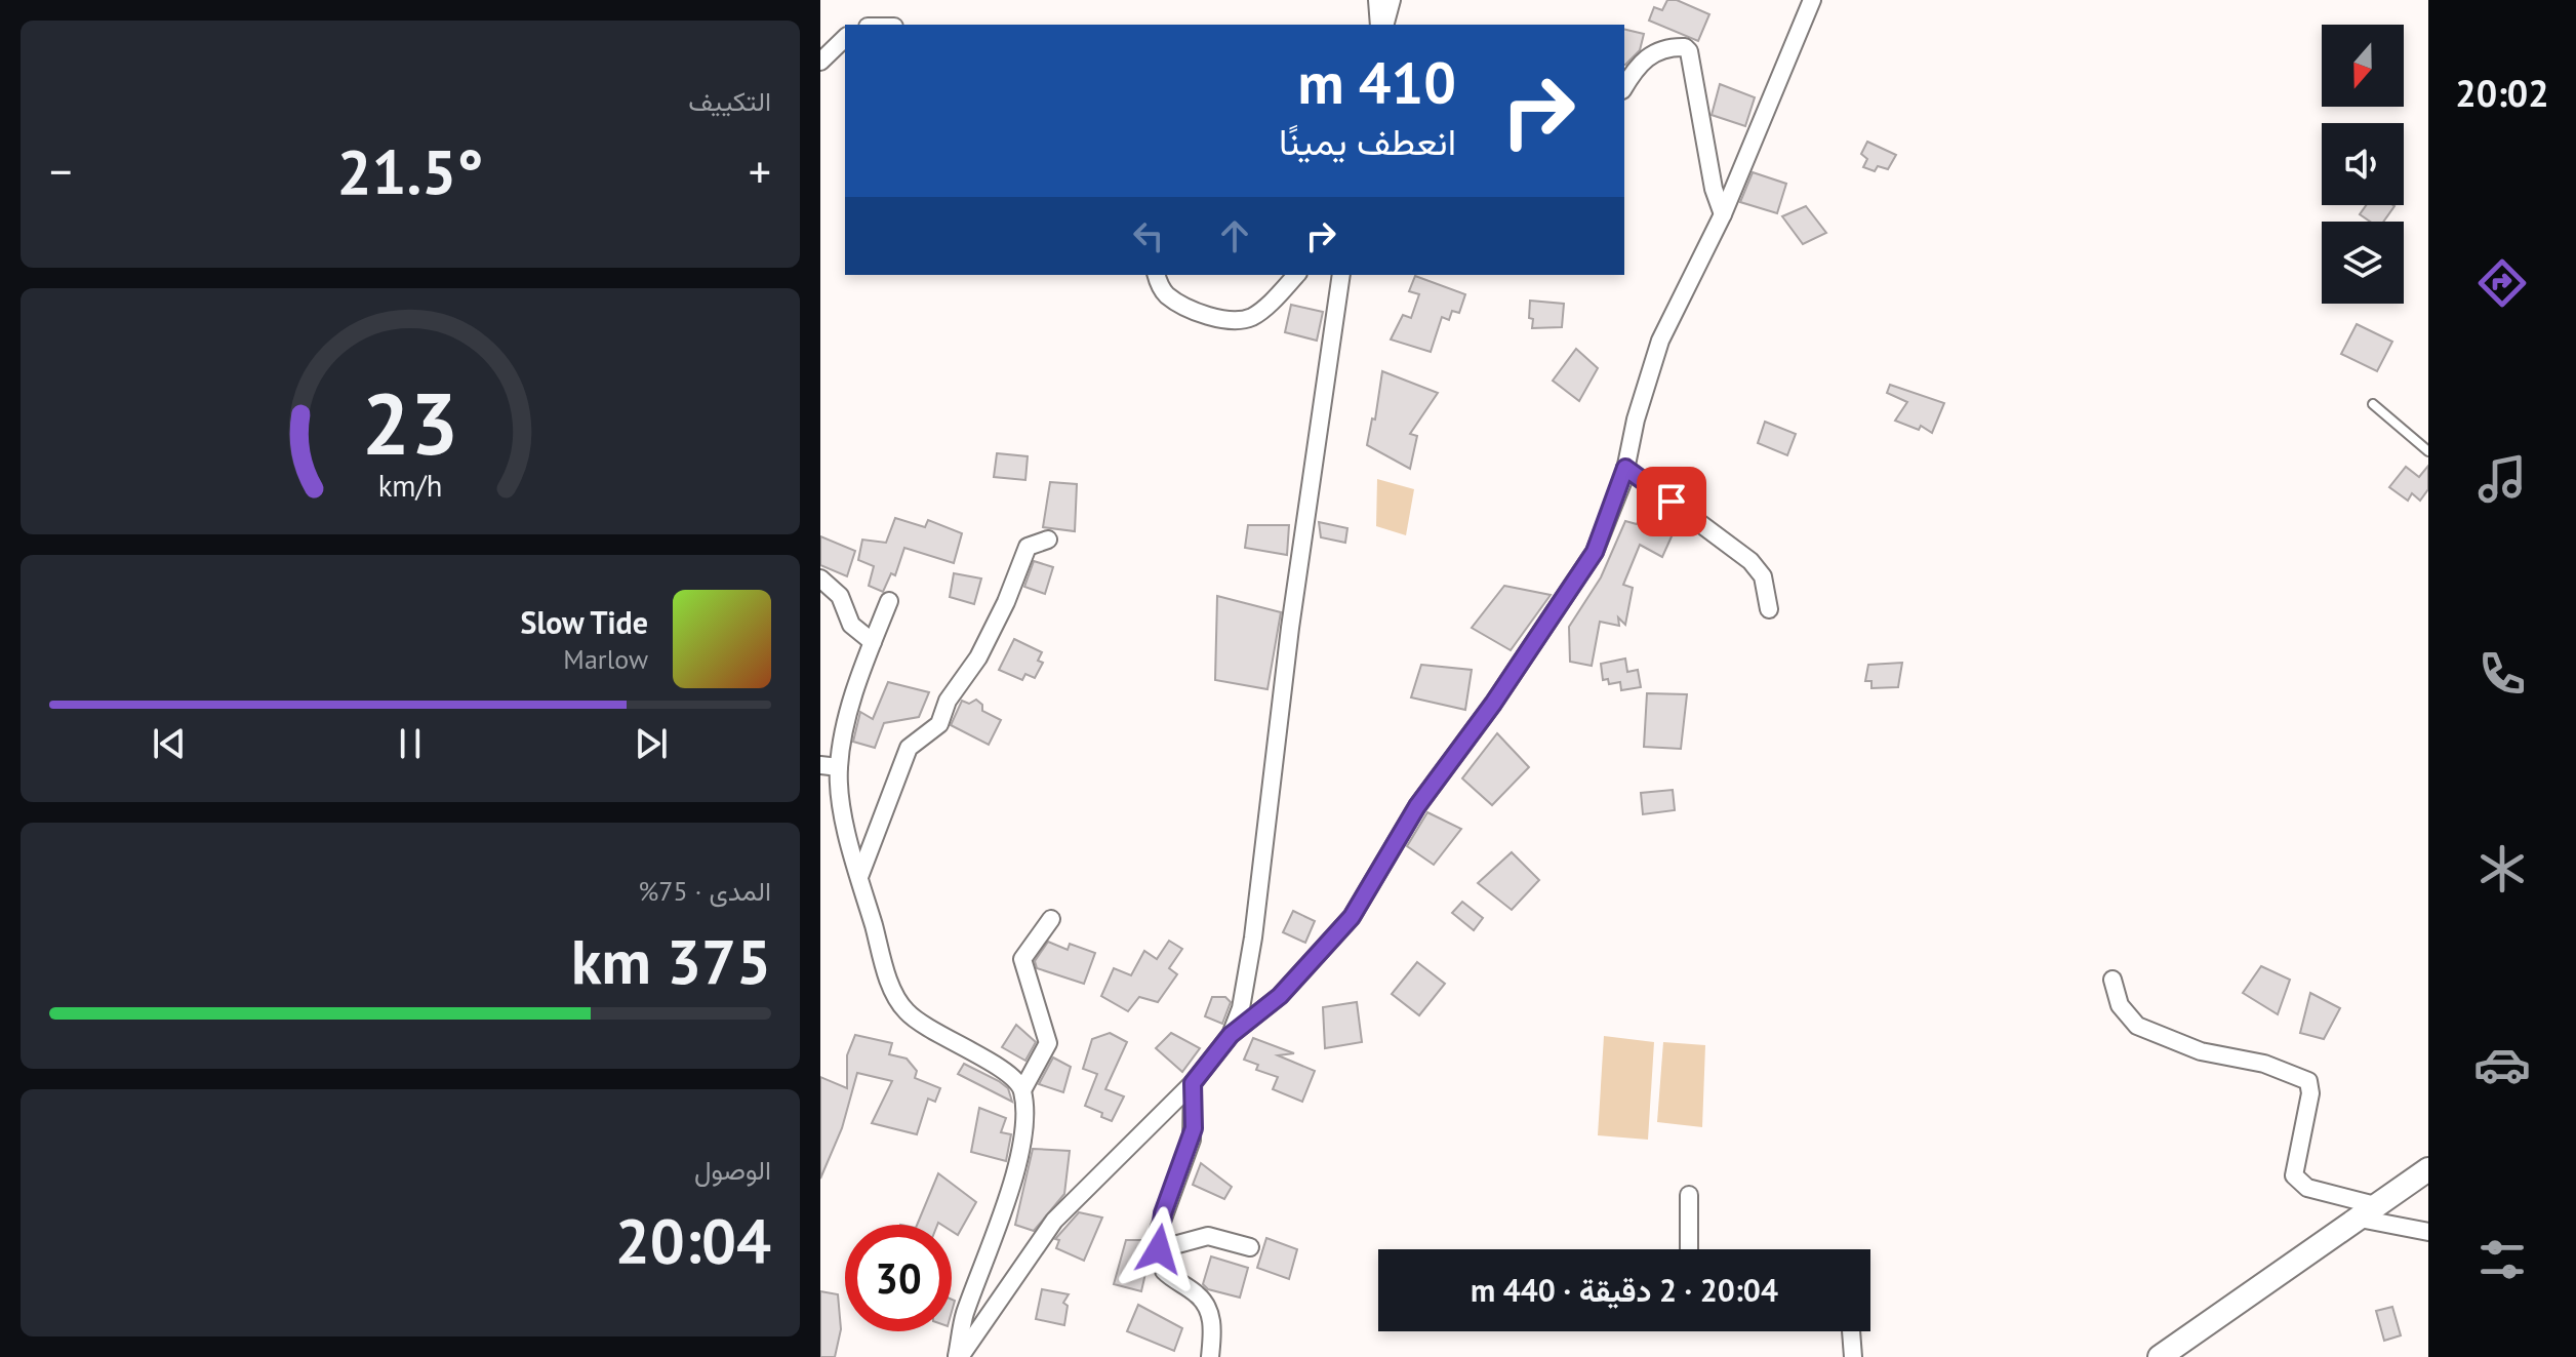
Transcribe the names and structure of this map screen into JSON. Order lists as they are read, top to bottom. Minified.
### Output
{"north":"bottom","page":{"tabs":"20:02","tile":["التكييف",["المدى · 75%","375 km"],["الوصول","20:04"]],"turn":["410 m","انعطف يمينًا"],"heat":["−","21.5°","+"],"song":["Slow Tide","Marlow"],"limit":"30","trip":"20:04 · 2 دقيقة · 440 m","gauge":["23","km/h"]}}
